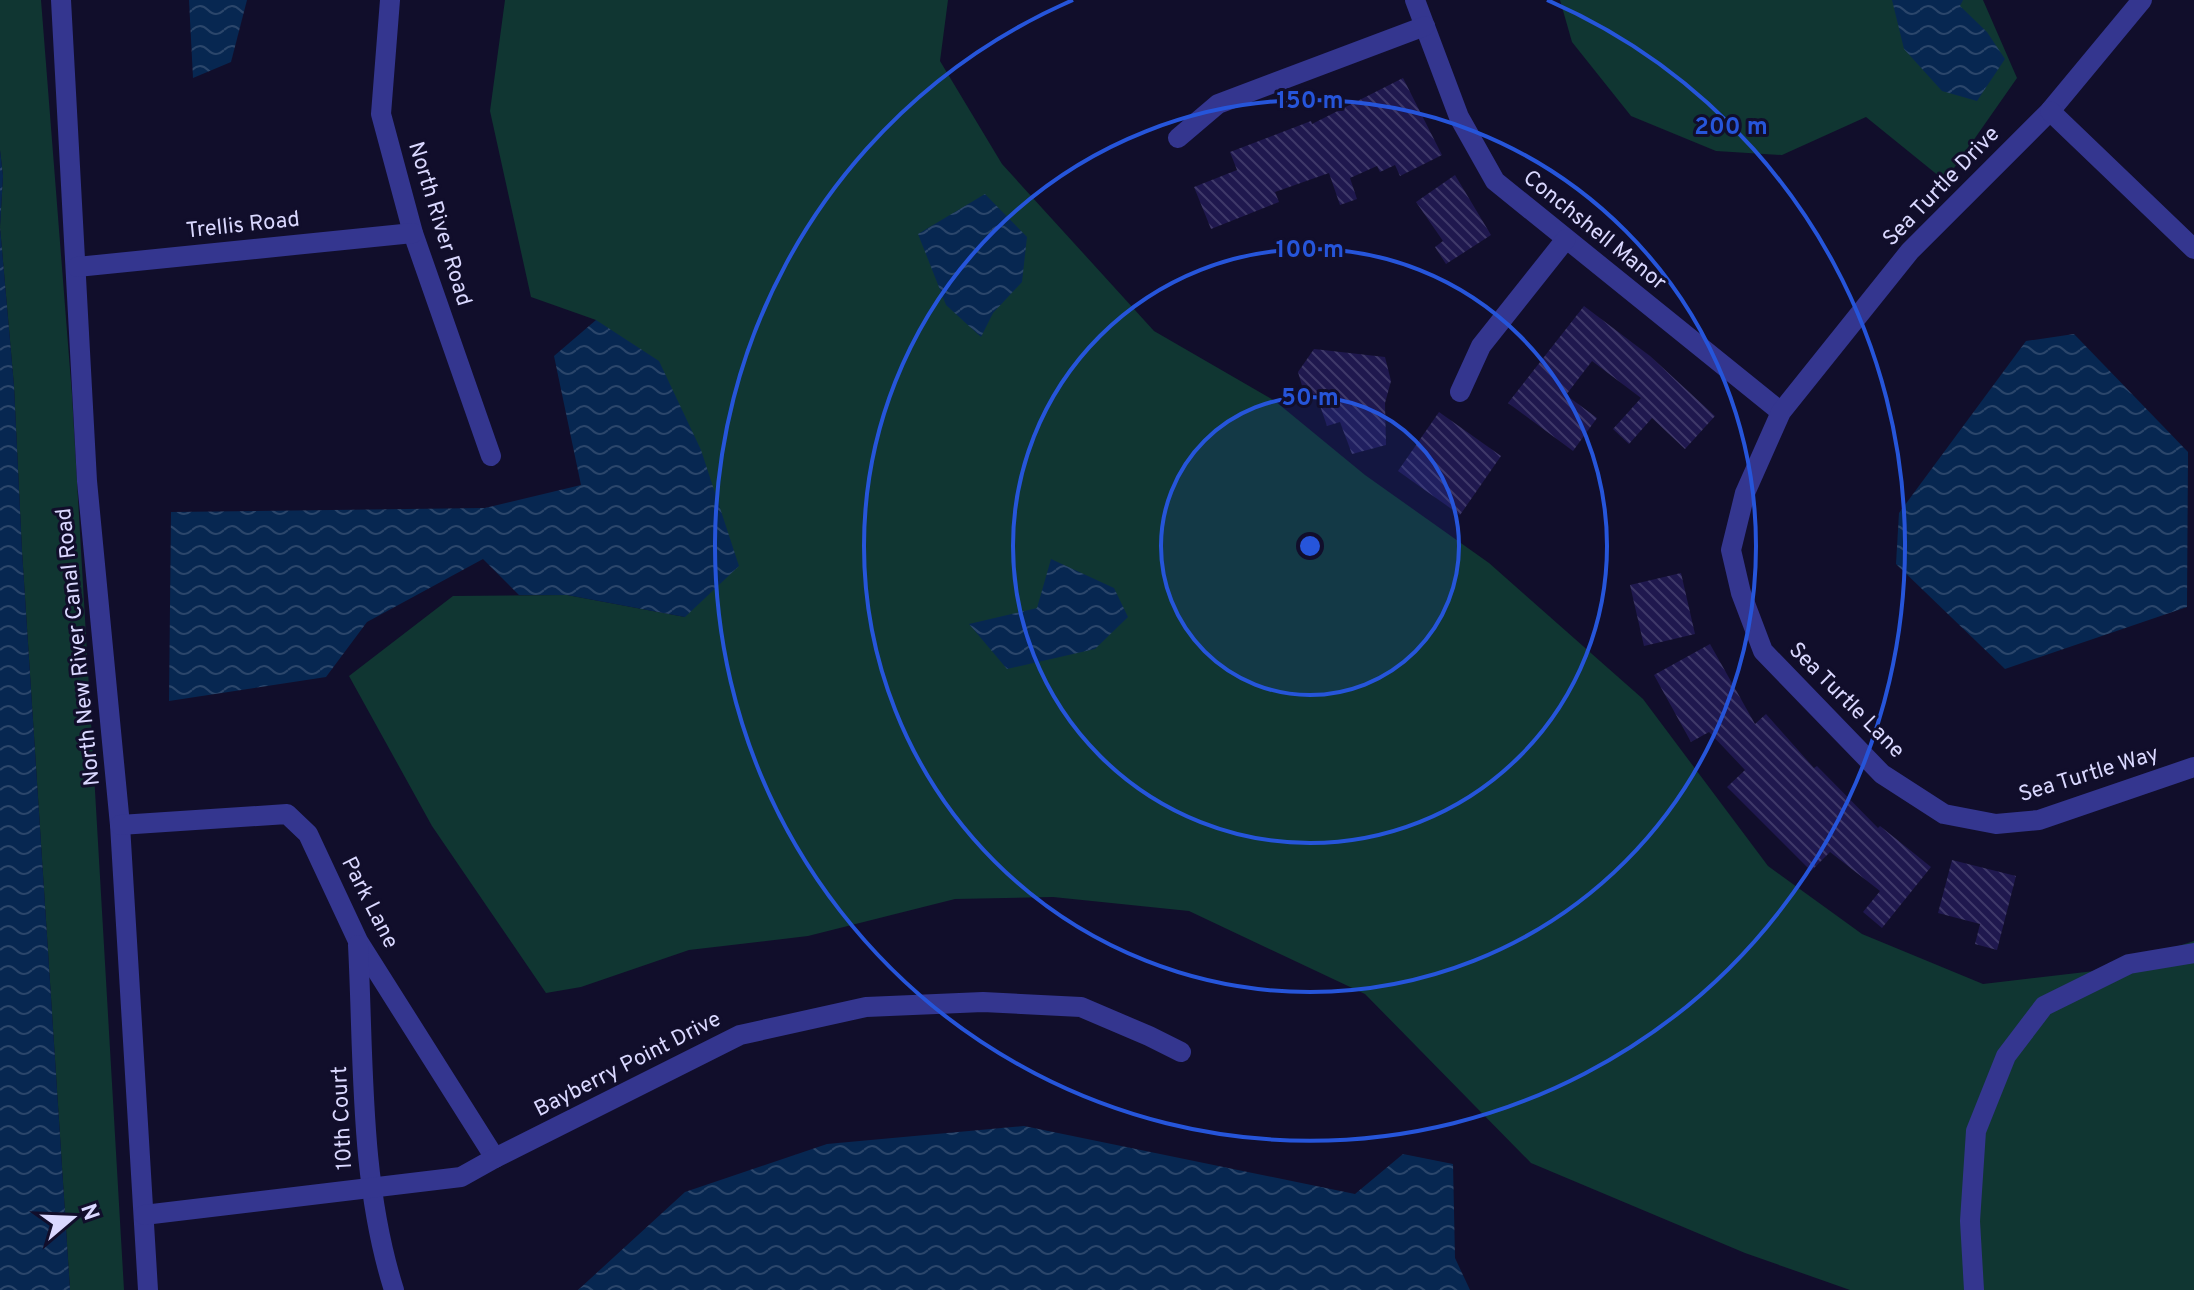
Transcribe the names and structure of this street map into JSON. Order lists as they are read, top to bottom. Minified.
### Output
{"streets":{"street":["Sea Turtle Drive","North River Road","Trellis Road","Conchshell Manor","North New River Canal Road","Sea Turtle Lane","Sea Turtle Way","Park Lane","Bayberry Point Drive","10th Court"]},"crossings":[["Sea Turtle Drive","Conchshell Manor"],["Sea Turtle Drive","Sea Turtle Lane"],["North River Road","Trellis Road"],["Trellis Road","North New River Canal Road"],["Conchshell Manor","Sea Turtle Lane"],["North New River Canal Road","Park Lane"],["North New River Canal Road","Bayberry Point Drive"],["Sea Turtle Lane","Sea Turtle Way"],["Park Lane","Bayberry Point Drive"],["Park Lane","10th Court"],["Bayberry Point Drive","10th Court"]],"north":"right","rings":["150 m","200 m","100 m","50 m"]}
